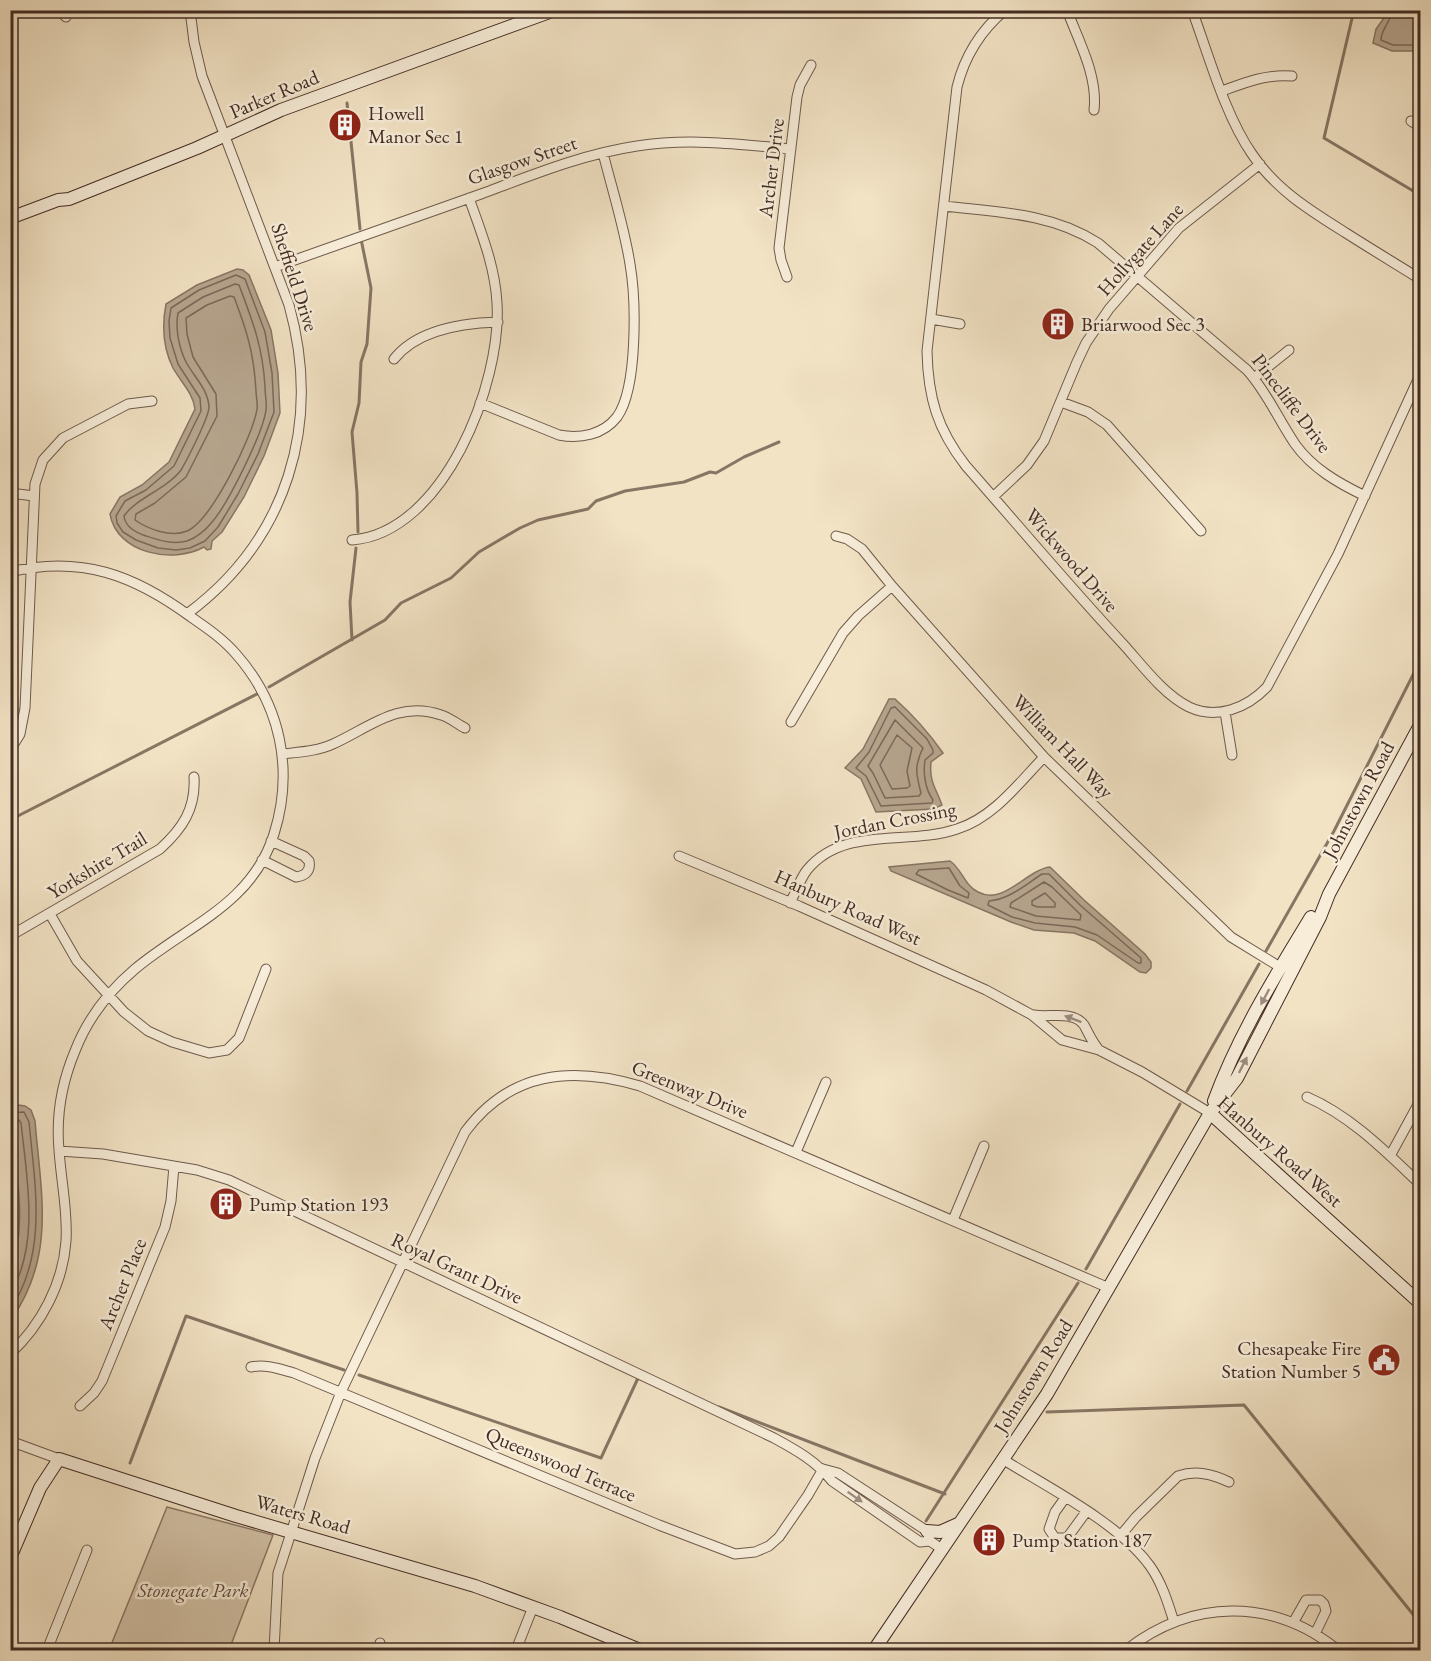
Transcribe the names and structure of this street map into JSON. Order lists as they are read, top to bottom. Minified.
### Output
{"streets":{"main road":["Parker Road","Johnstown Road","Hanbury Road West","Waters Road"],"street":["Glasgow Street","Archer Drive","Hollygate Lane","Sheffield Drive","Pinecliffe Drive","Wickwood Drive","William Hall Way","Jordan Crossing","Yorkshire Trail","Greenway Drive","Royal Grant Drive","Archer Place","Queenswood Terrace"]},"crossings":[["Parker Road","Sheffield Drive"],["Glasgow Street","Archer Drive"],["Glasgow Street","Sheffield Drive"],["Hollygate Lane","Pinecliffe Drive"],["Hollygate Lane","Wickwood Drive"],["Pinecliffe Drive","Wickwood Drive"],["William Hall Way","Johnstown Road"],["William Hall Way","Jordan Crossing"],["Johnstown Road","Hanbury Road West"],["Johnstown Road","Greenway Drive"],["Johnstown Road","Royal Grant Drive"],["Jordan Crossing","Hanbury Road West"],["Greenway Drive","Royal Grant Drive"],["Greenway Drive","Queenswood Terrace"],["Greenway Drive","Waters Road"],["Royal Grant Drive","Archer Place"],["Royal Grant Drive","Queenswood Terrace"]],"parks":["Stonegate Park"],"places":{"building":["Howell Manor Sec 1","Briarwood Sec 3","Pump Station 193","Pump Station 187"],"public building":["Chesapeake Fire Station Number 5"]}}
